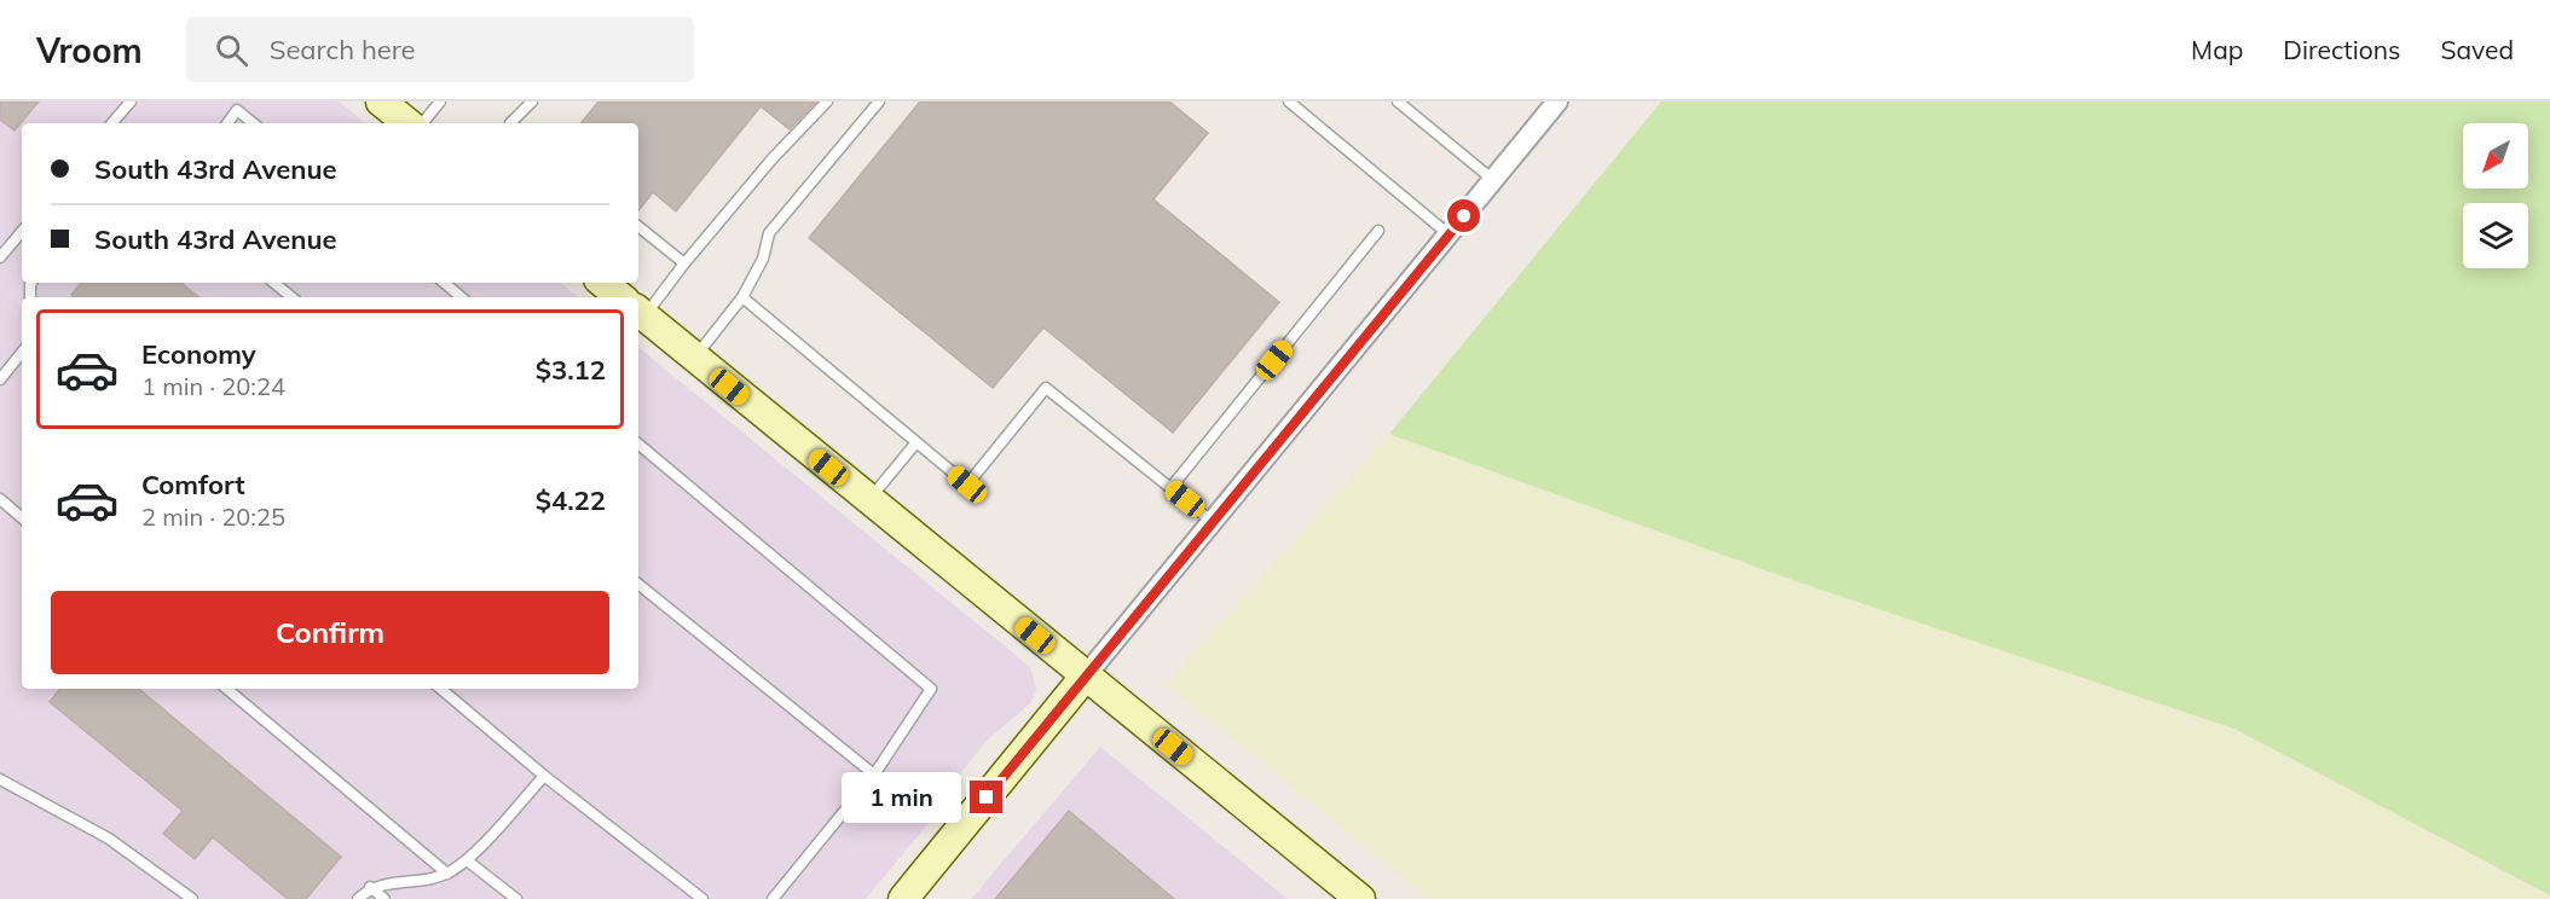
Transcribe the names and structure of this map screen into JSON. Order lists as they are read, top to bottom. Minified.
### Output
{"north":"bottom left","page":{"header":"Vroom","search":"Search here","nav":["Map","Directions","Saved"],"banner":["South 43rd Avenue","South 43rd Avenue"],"list":[{"name":"Economy","note":"1 min · 20:24","value":"$3.12"},{"name":"Comfort","note":"2 min · 20:25","value":"$4.22"}],"buttons":"Confirm","bubble":"1 min"}}
